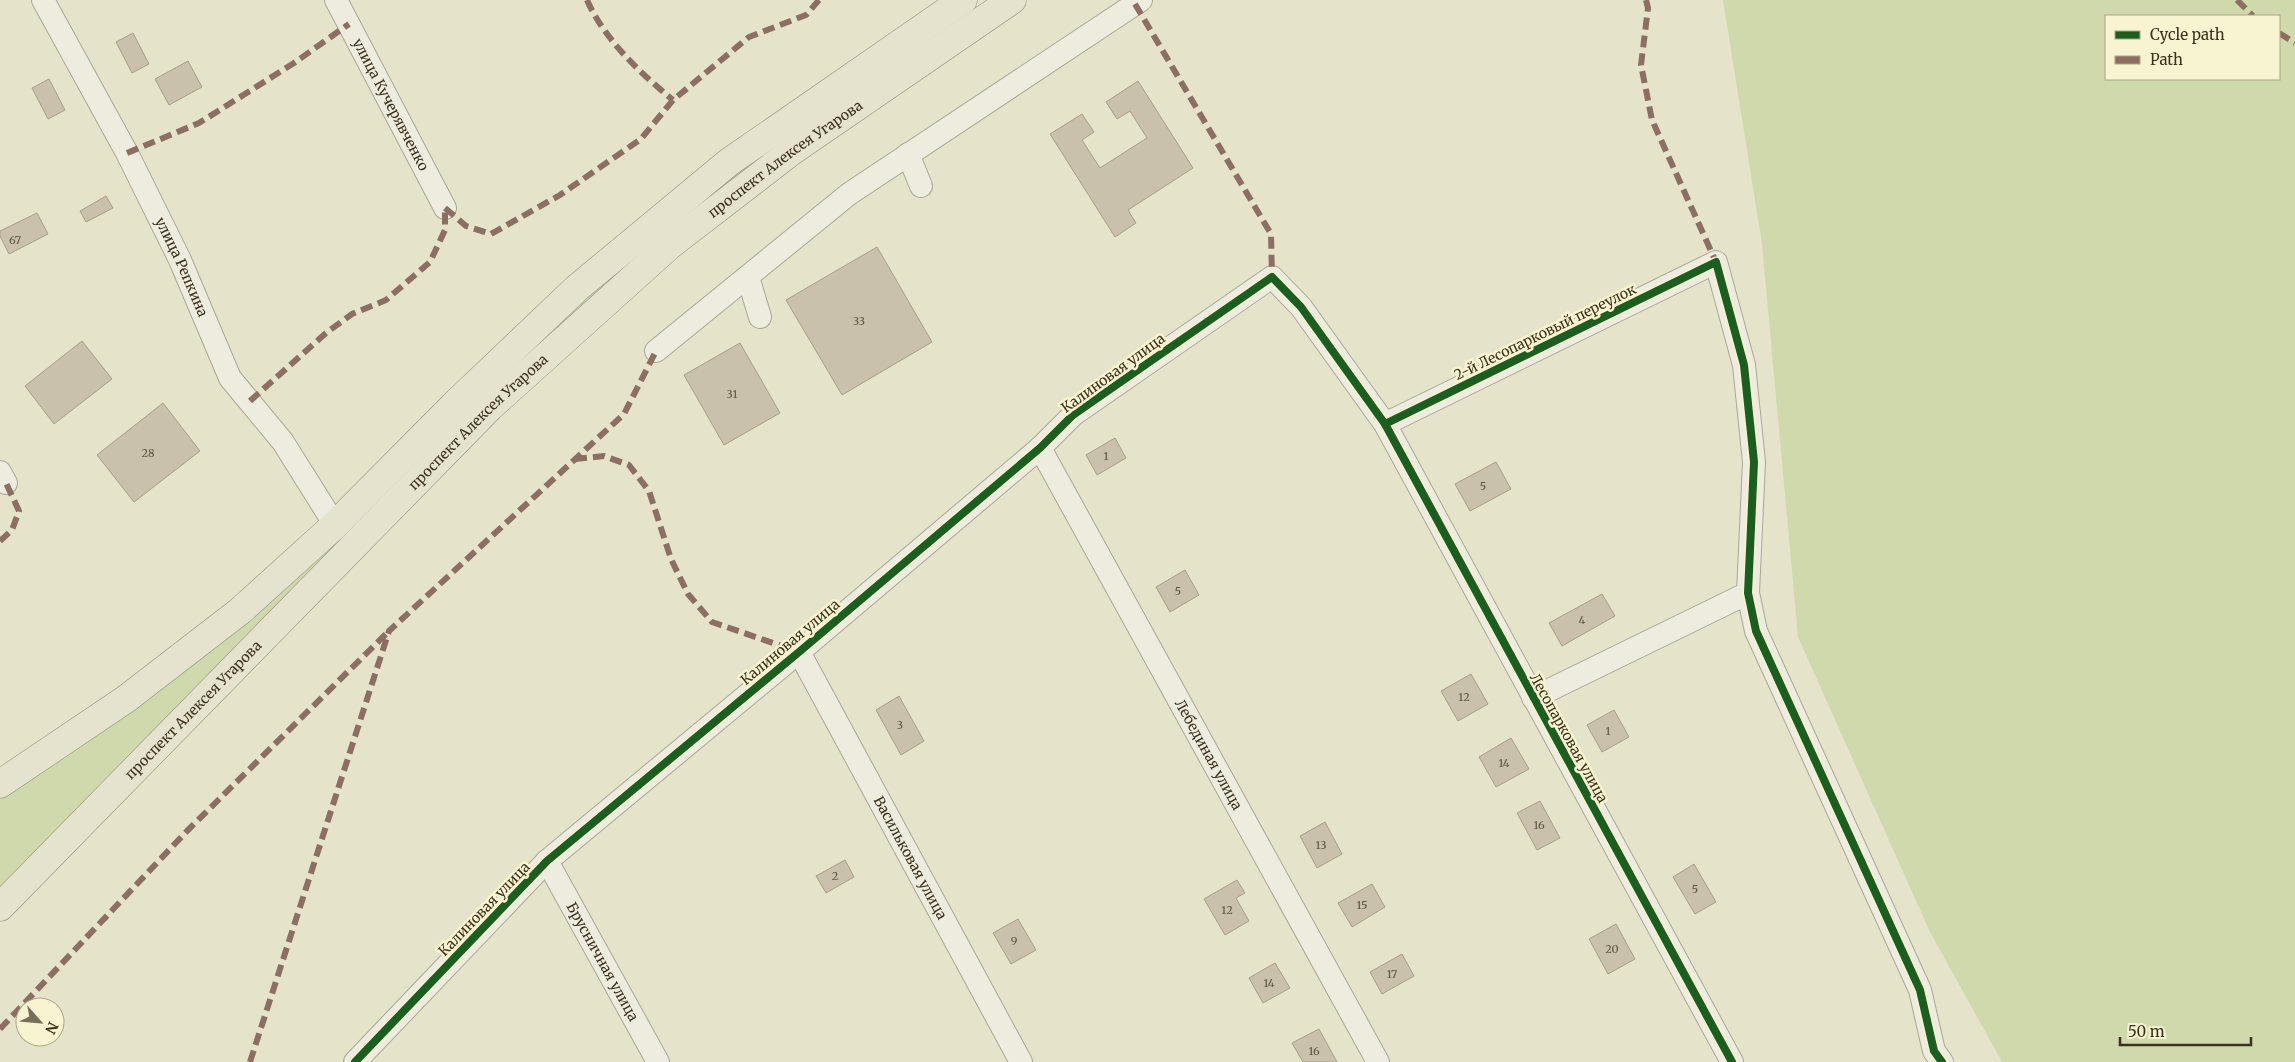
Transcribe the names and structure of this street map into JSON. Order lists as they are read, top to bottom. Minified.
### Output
{"streets":{"main road":["проспект Алексея Угарова"],"street":["улица Кучерявченко","улица Репкина","2-й Лесопарковый переулок","Калиновая улица","Лесопарковая улица","Лебединая улица","Васильковая улица","Брусничная улица"]},"crossings":[["проспект Алексея Угарова","улица Репкина"],["2-й Лесопарковый переулок","Лесопарковая улица"],["Калиновая улица","Лесопарковая улица"],["Калиновая улица","Лебединая улица"],["Калиновая улица","Васильковая улица"],["Калиновая улица","Брусничная улица"]],"house_numbers":["67","33","31","28","1","5","5","4","12","3","1","14","16","13","2","5","15","12","9","20","17","14","16"],"legend":["Cycle path","Path"],"scale_bar":"50 m","north":"bottom right"}
